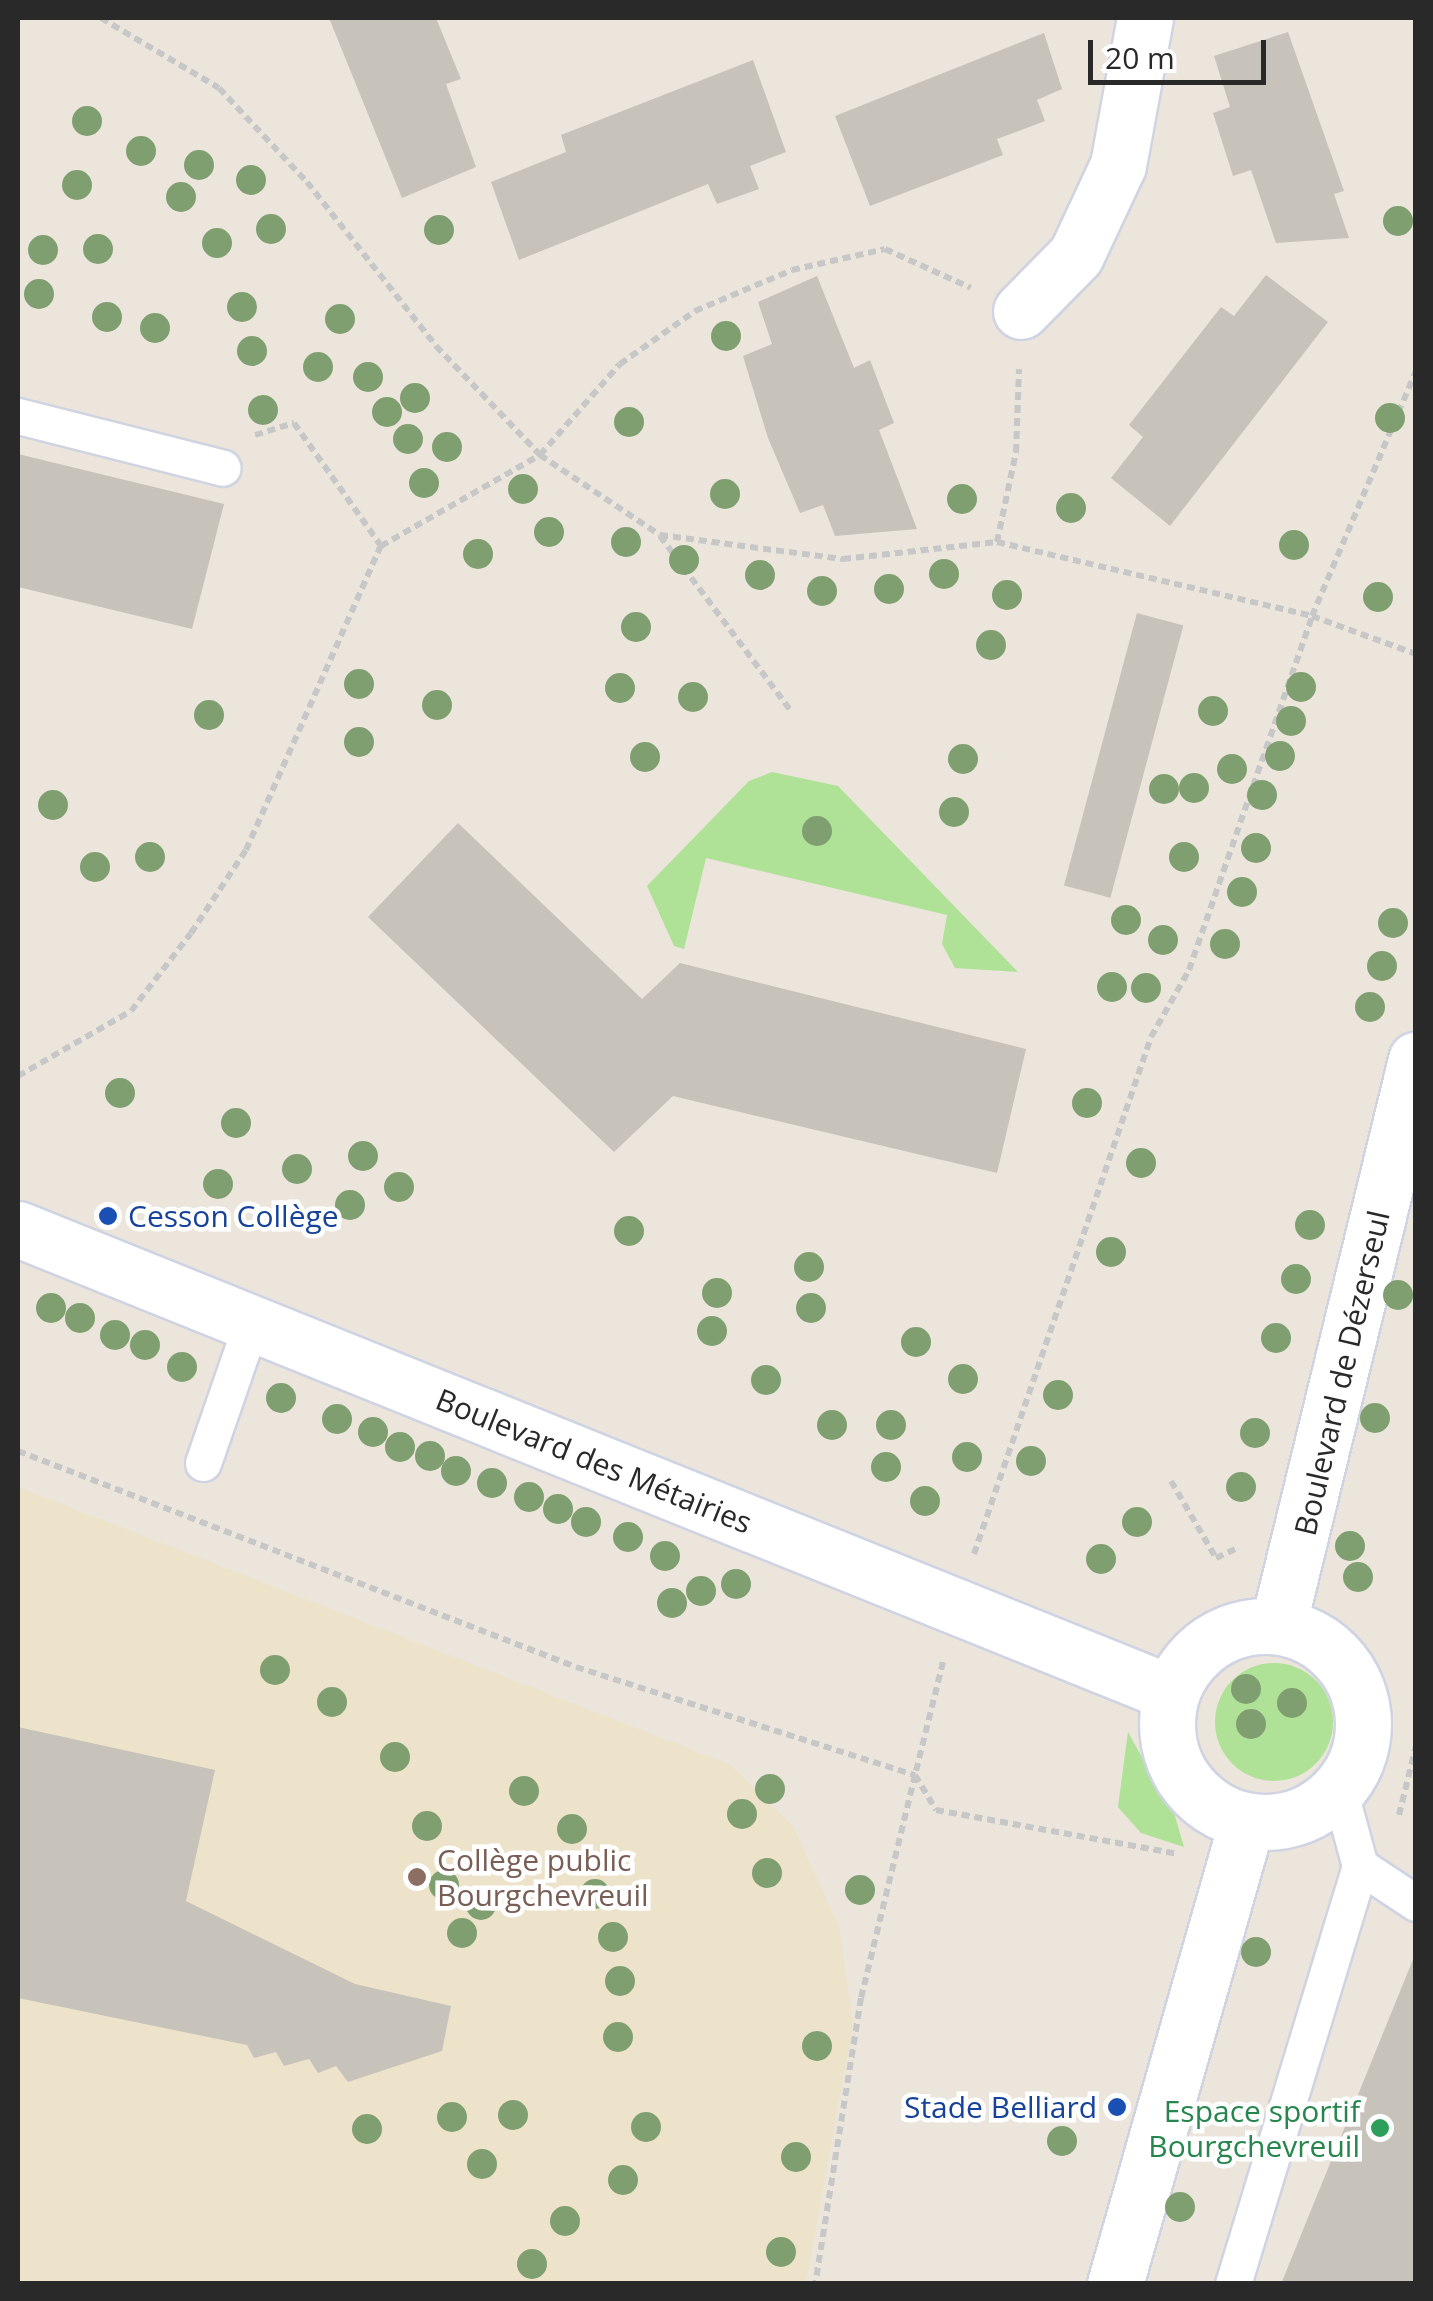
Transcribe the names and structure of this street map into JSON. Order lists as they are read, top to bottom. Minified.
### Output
{"streets":{"street":["Boulevard de Dézerseul","Boulevard des Métairies"]},"crossings":[["Boulevard de Dézerseul","Boulevard des Métairies"]],"places":["Cesson Collège","Collège public Bourgchevreuil","Stade Belliard","Espace sportif Bourgchevreuil"],"scale_bar":"20 m"}
